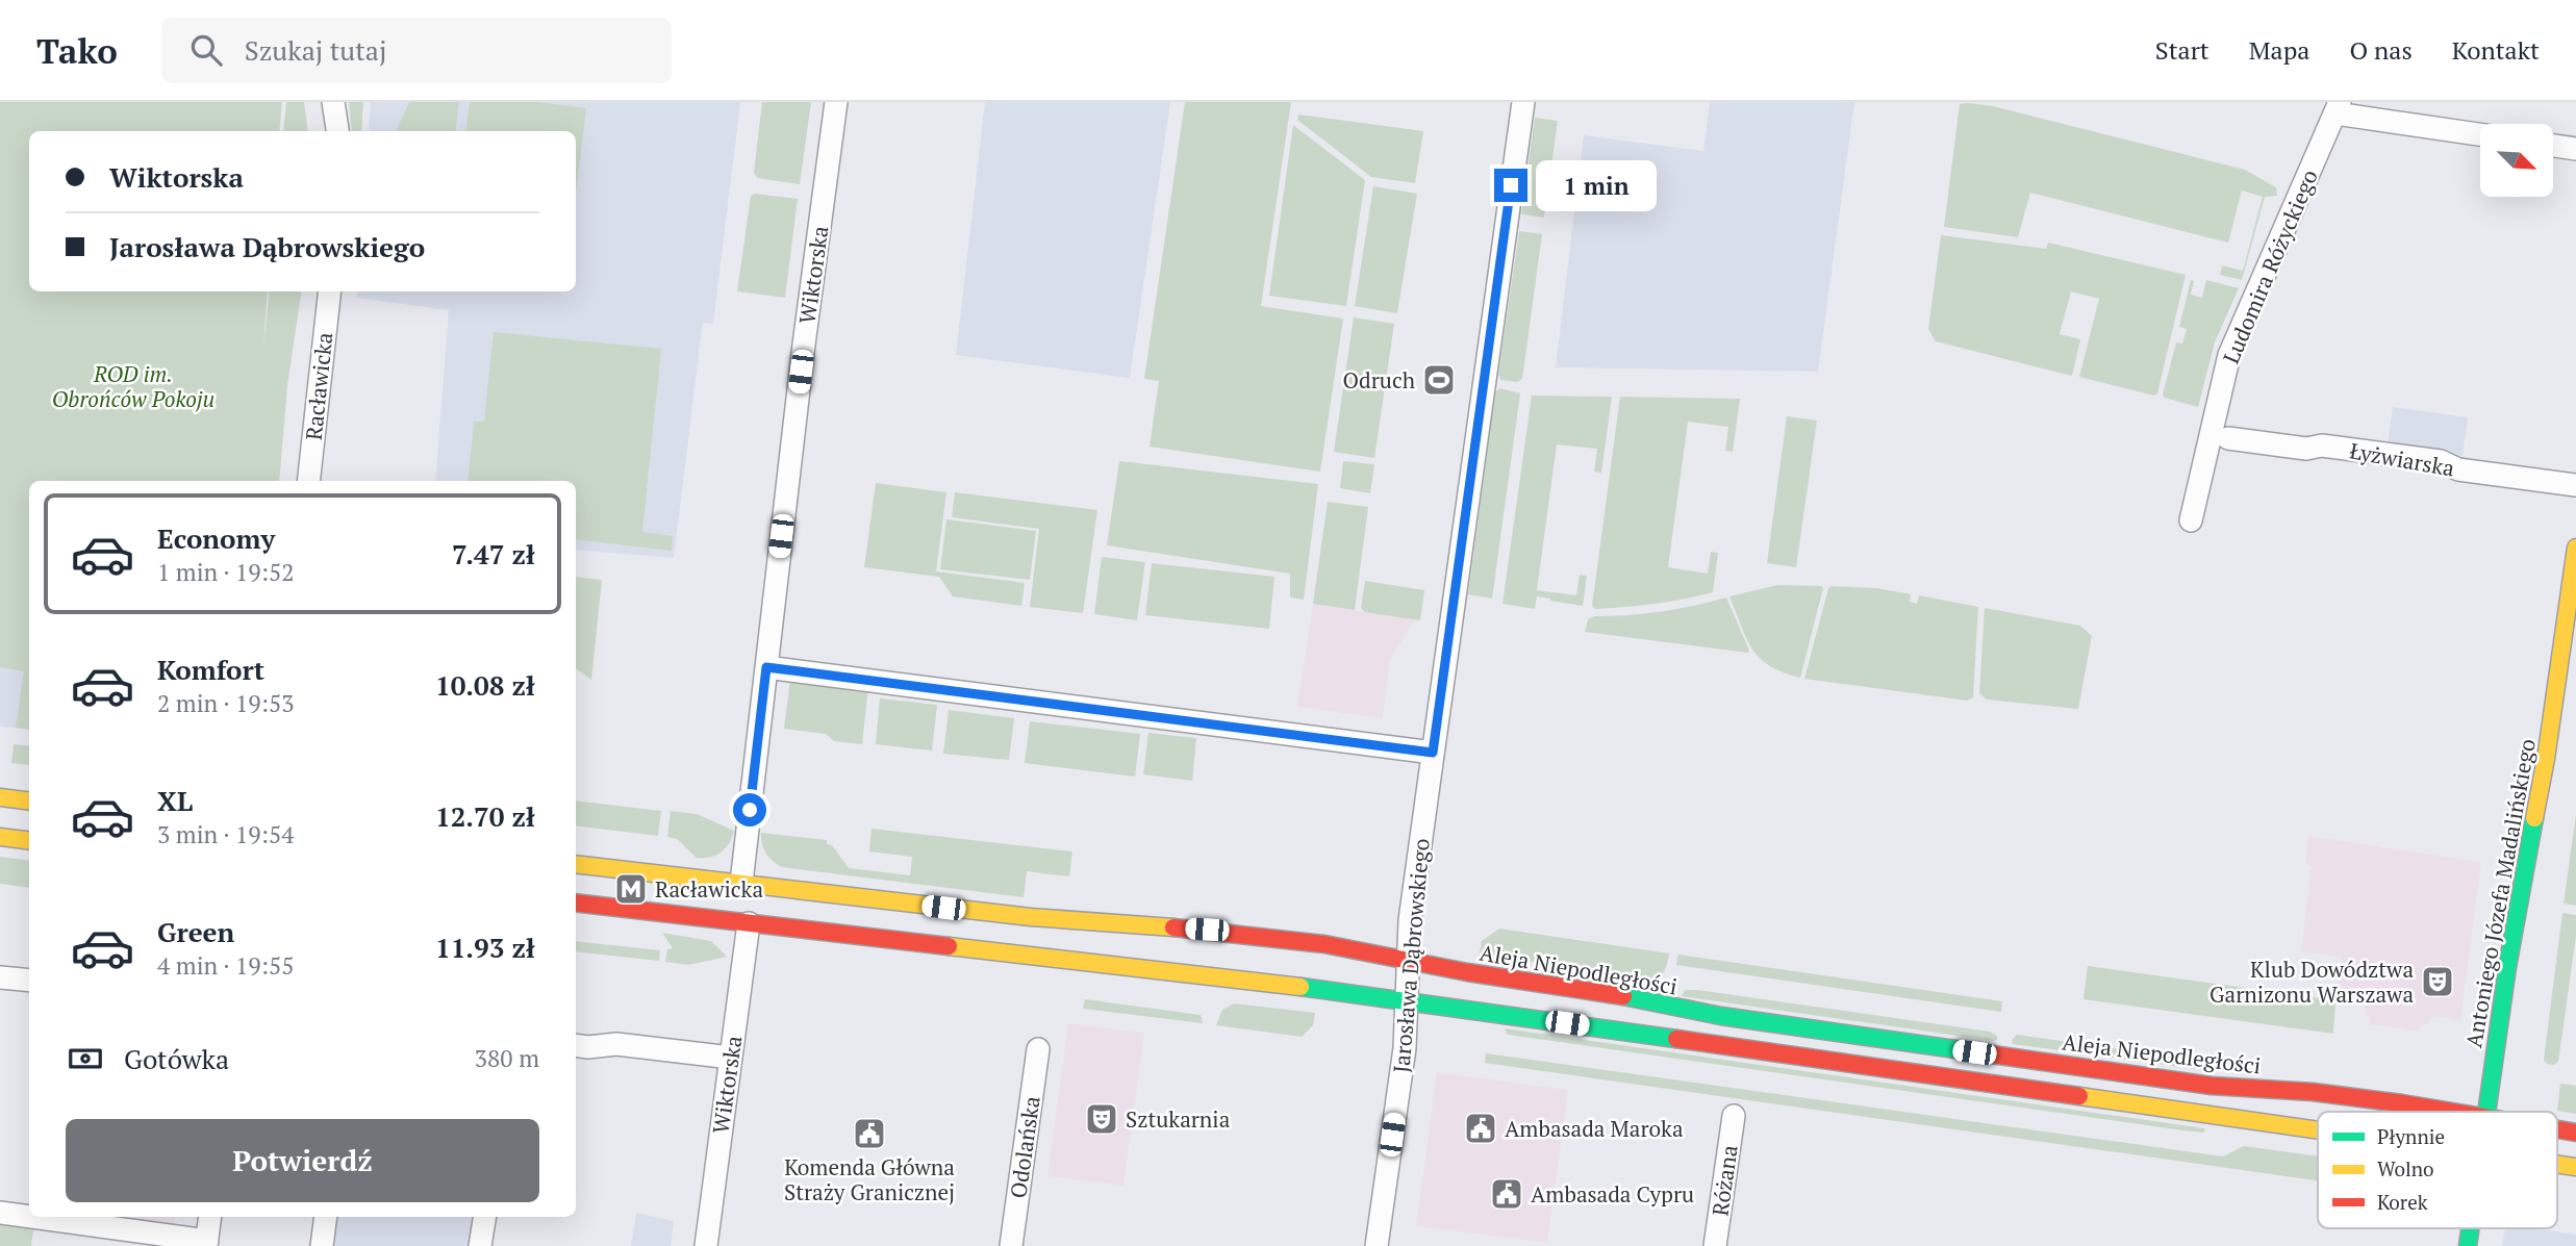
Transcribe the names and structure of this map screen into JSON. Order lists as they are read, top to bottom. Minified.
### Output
{"streets":{"main road":["Antoniego Józefa Madalińskiego","Aleja Niepodległości"],"street":["Ludomira Różyckiego","Wiktorska","Racławicka","Łyżwiarska","Jarosława Dąbrowskiego","Odolańska","Różana"]},"crossings":[["Wiktorska","Aleja Niepodległości"],["Jarosława Dąbrowskiego","Aleja Niepodległości"]],"parks":["ROD im. Obrońców Pokoju"],"places":{"sports":["Odruch"],"metro station":["Racławicka"],"theatre":["Klub Dowództwa Garnizonu Warszawa","Sztukarnia"],"public building":["Ambasada Maroka","Komenda Główna Straży Granicznej","Ambasada Cypru"]},"legend":["Płynnie","Wolno","Korek"],"north":"bottom right","page":{"header":"Tako","search":"Szukaj tutaj","nav":["Start","Mapa","O nas","Kontakt"],"banner":["Wiktorska","Jarosława Dąbrowskiego"],"bubble":"1 min","list":[{"name":"Economy","note":"1 min · 19:52","value":"7.47 zł"},{"name":"Komfort","note":"2 min · 19:53","value":"10.08 zł"},{"name":"XL","note":"3 min · 19:54","value":"12.70 zł"},{"name":"Green","note":"4 min · 19:55","value":"11.93 zł"}],"pay":["Gotówka","380 m"],"buttons":"Potwierdź"}}
